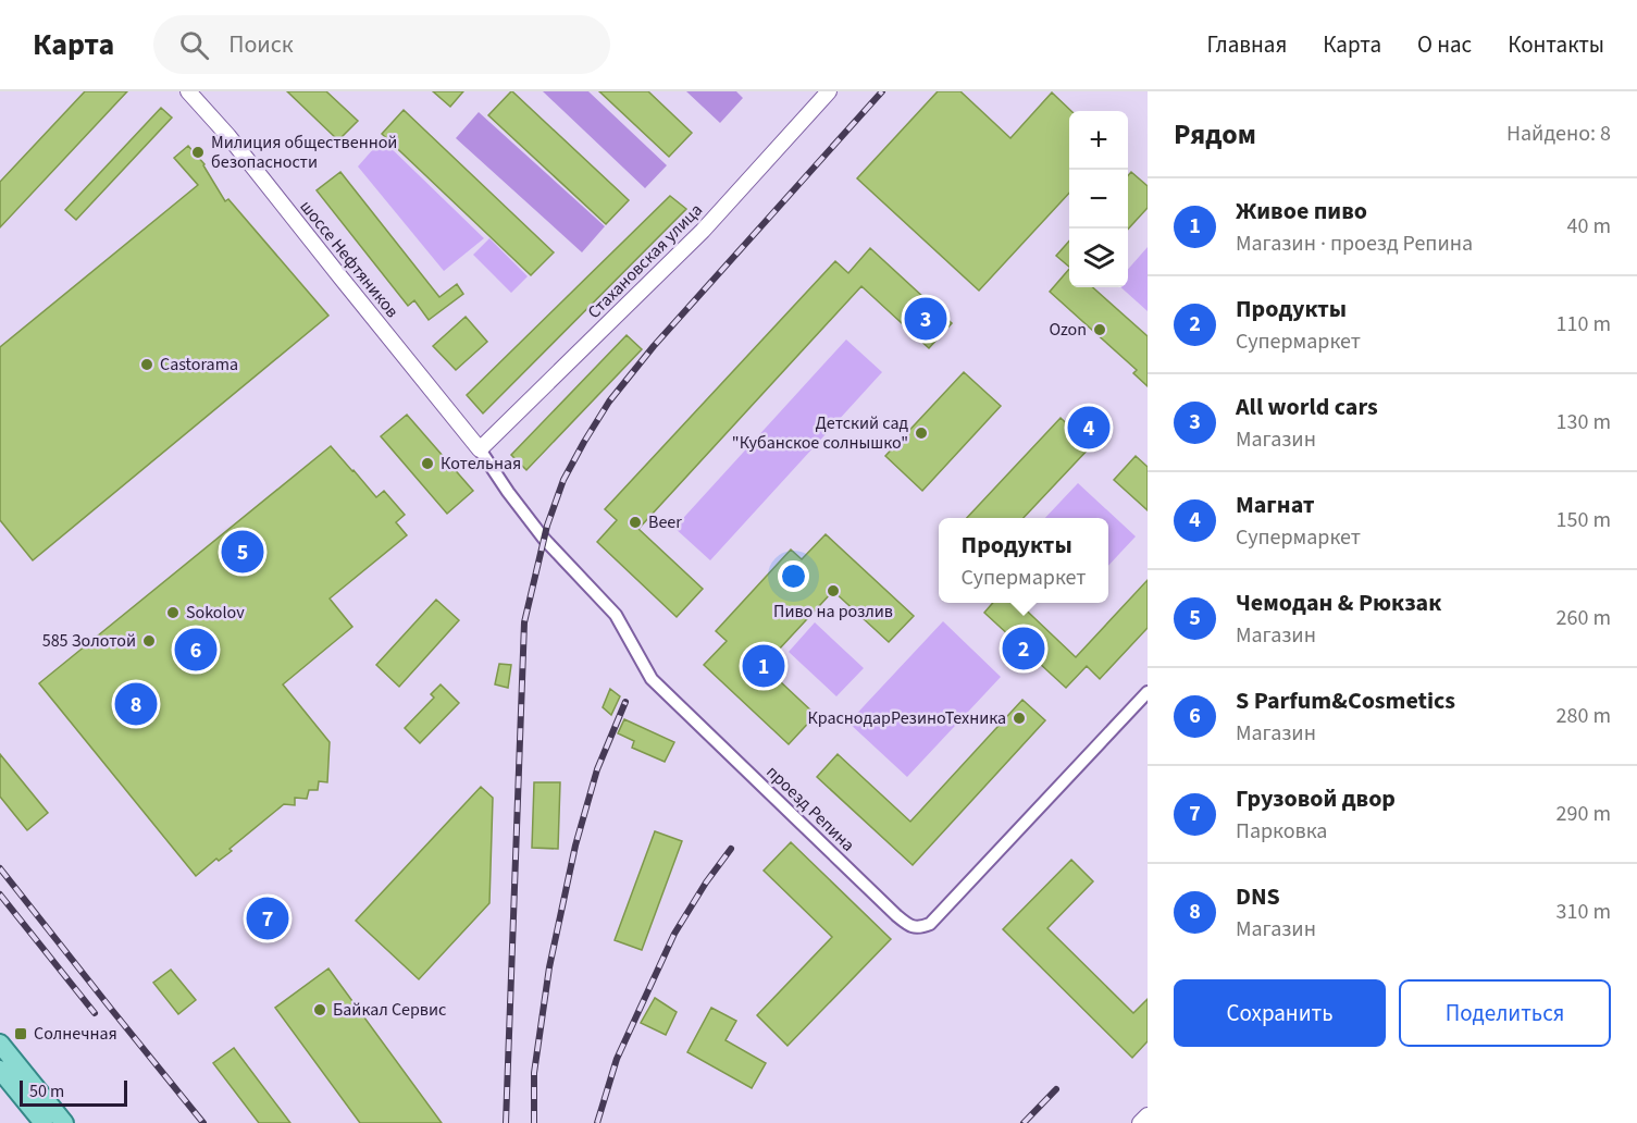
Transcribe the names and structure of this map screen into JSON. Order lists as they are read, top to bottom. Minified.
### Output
{"streets":{"street":["шоссе Нефтяников","Стахановская улица","проезд Репина"]},"crossings":[["шоссе Нефтяников","Стахановская улица"],["шоссе Нефтяников","проезд Репина"],["Стахановская улица","проезд Репина"]],"places":{"other":["Милиция общественной безопасности","Ozon","Castorama","Детский сад \"Кубанское солнышко\"","Котельная","Beer","Пиво на розлив","Sokolov","585 Золотой","КраснодарРезиноТехника","Байкал Сервис"],"transit":["Солнечная"]},"scale_bar":"50 m","page":{"header":"Карта","search":"Поиск","nav":["Главная","Карта","О нас","Контакты"],"heading":["Рядом","Найдено: 8"],"map_buttons":["+","−"],"list":[{"mark":"1","name":"Живое пиво","note":"Магазин · проезд Репина","value":"40 m"},{"mark":"2","name":"Продукты","note":"Супермаркет","value":"110 m"},{"mark":"3","name":"All world cars","note":"Магазин","value":"130 m"},{"mark":"4","name":"Магнат","note":"Супермаркет","value":"150 m"},{"mark":"5","name":"Чемодан & Рюкзак","note":"Магазин","value":"260 m"},{"mark":"6","name":"S Parfum&Cosmetics","note":"Магазин","value":"280 m"},{"mark":"7","name":"Грузовой двор","note":"Парковка","value":"290 m"},{"mark":"8","name":"DNS","note":"Магазин","value":"310 m"}],"pins":["3","4","5","2","6","1","8","7"],"popup":["Продукты","Супермаркет"],"buttons":["Сохранить","Поделиться"],"scale":"50 m"}}
